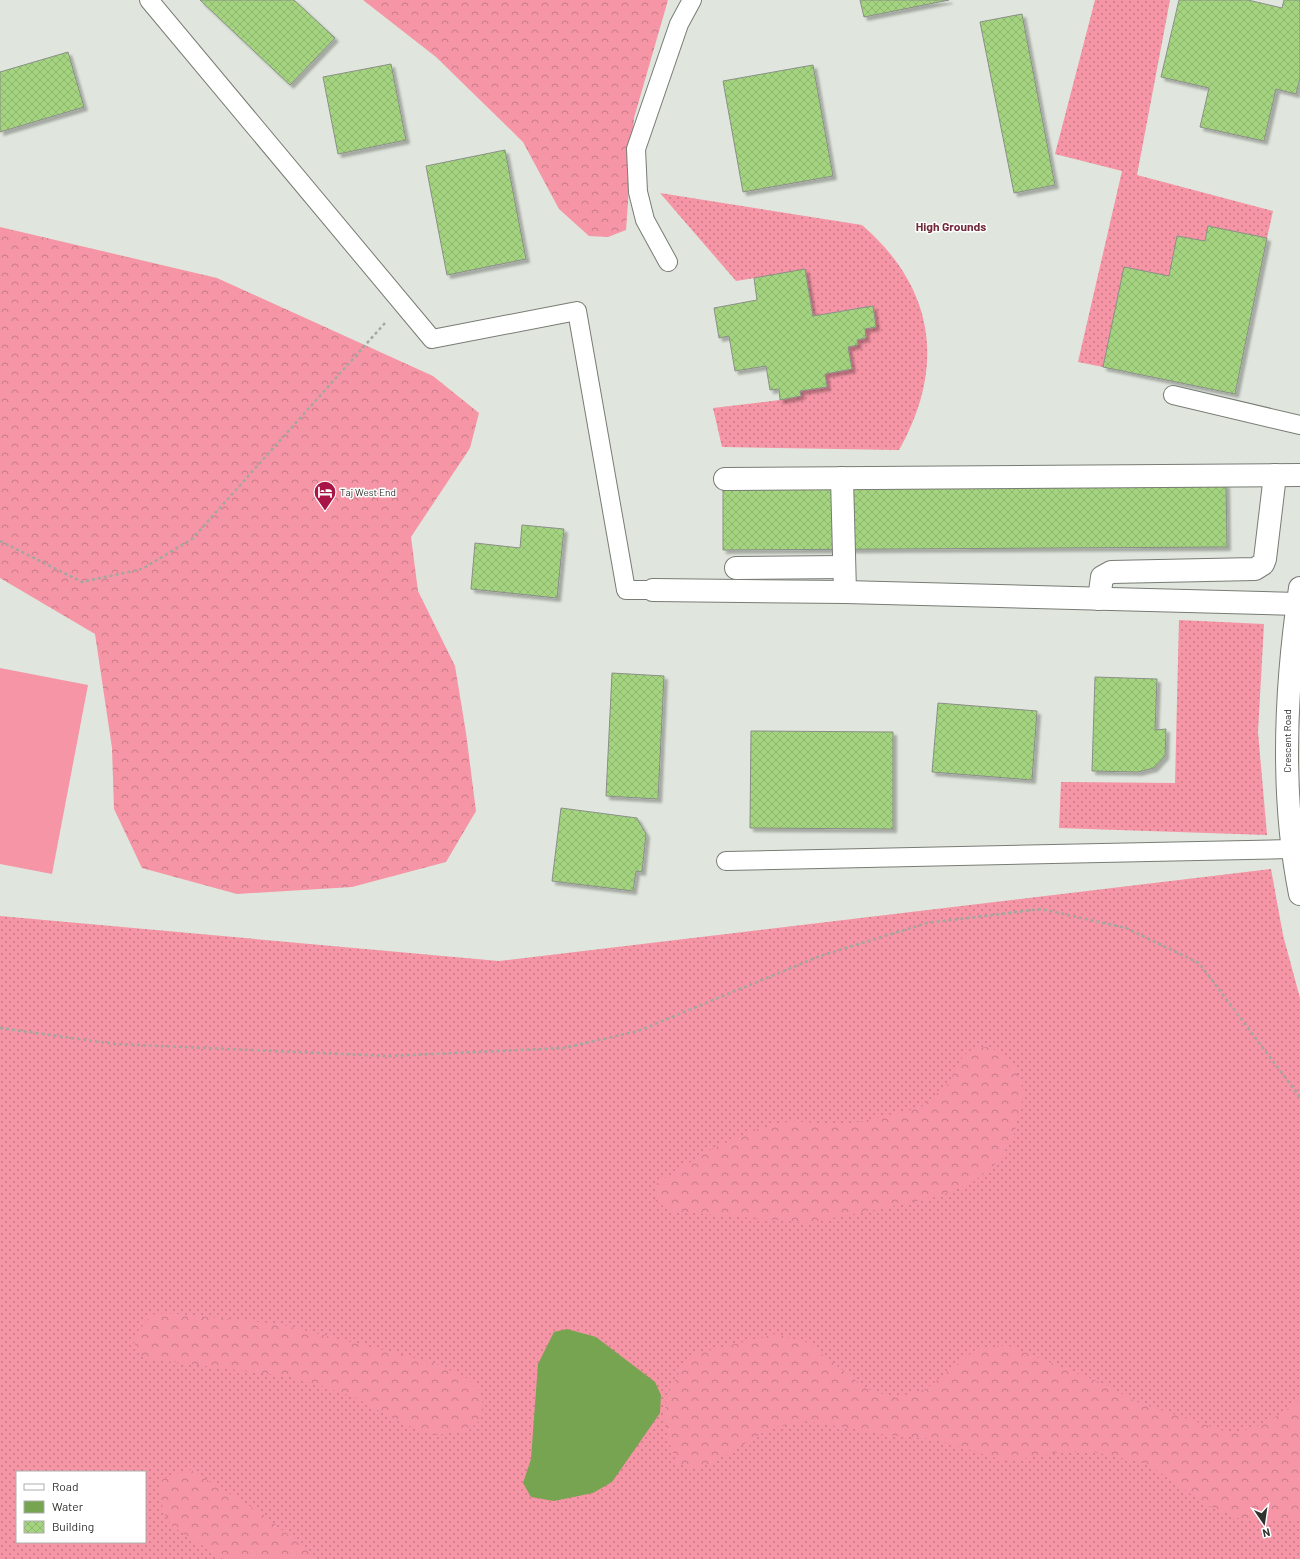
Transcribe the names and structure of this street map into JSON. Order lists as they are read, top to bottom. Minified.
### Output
{"streets":{"street":["Crescent Road"]},"districts":["High Grounds"],"places":{"hotel":["Taj West End"]},"legend":["Road","Water","Building"],"north":"bottom"}
